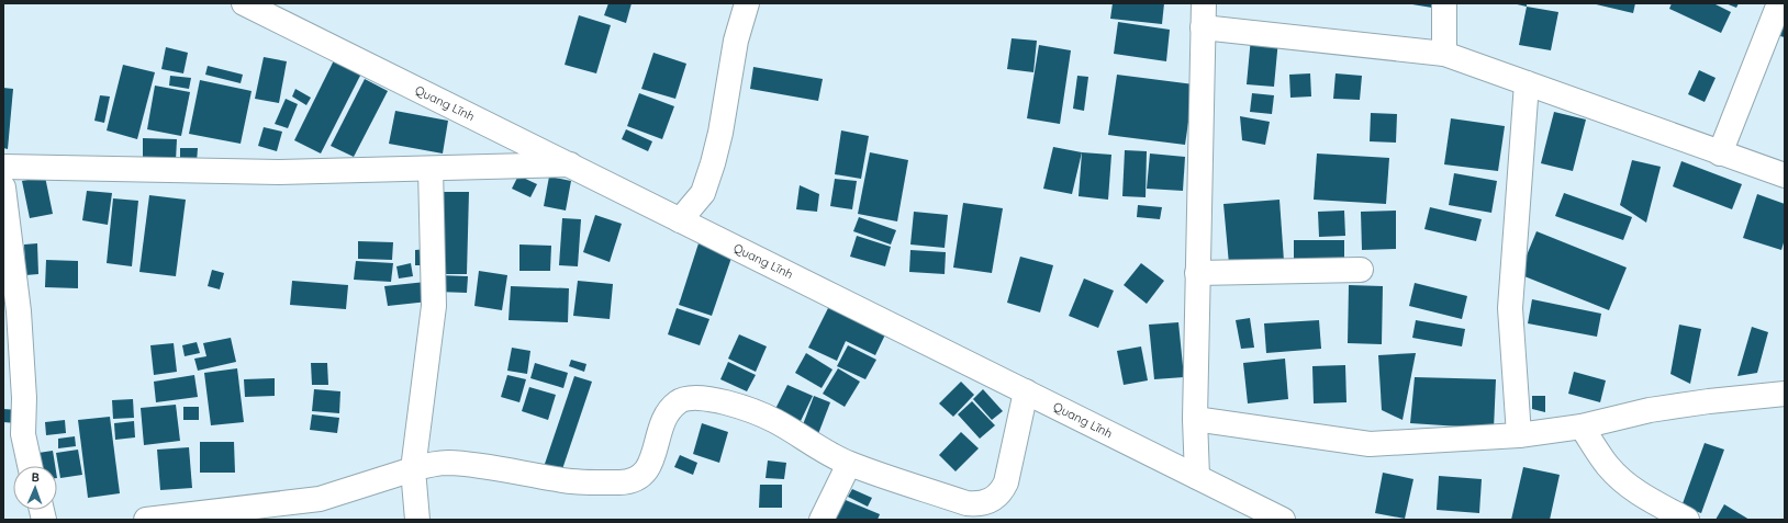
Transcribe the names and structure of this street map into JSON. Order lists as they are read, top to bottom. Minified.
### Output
{"streets":{"street":["Quang Lĩnh"]},"north":"top"}
